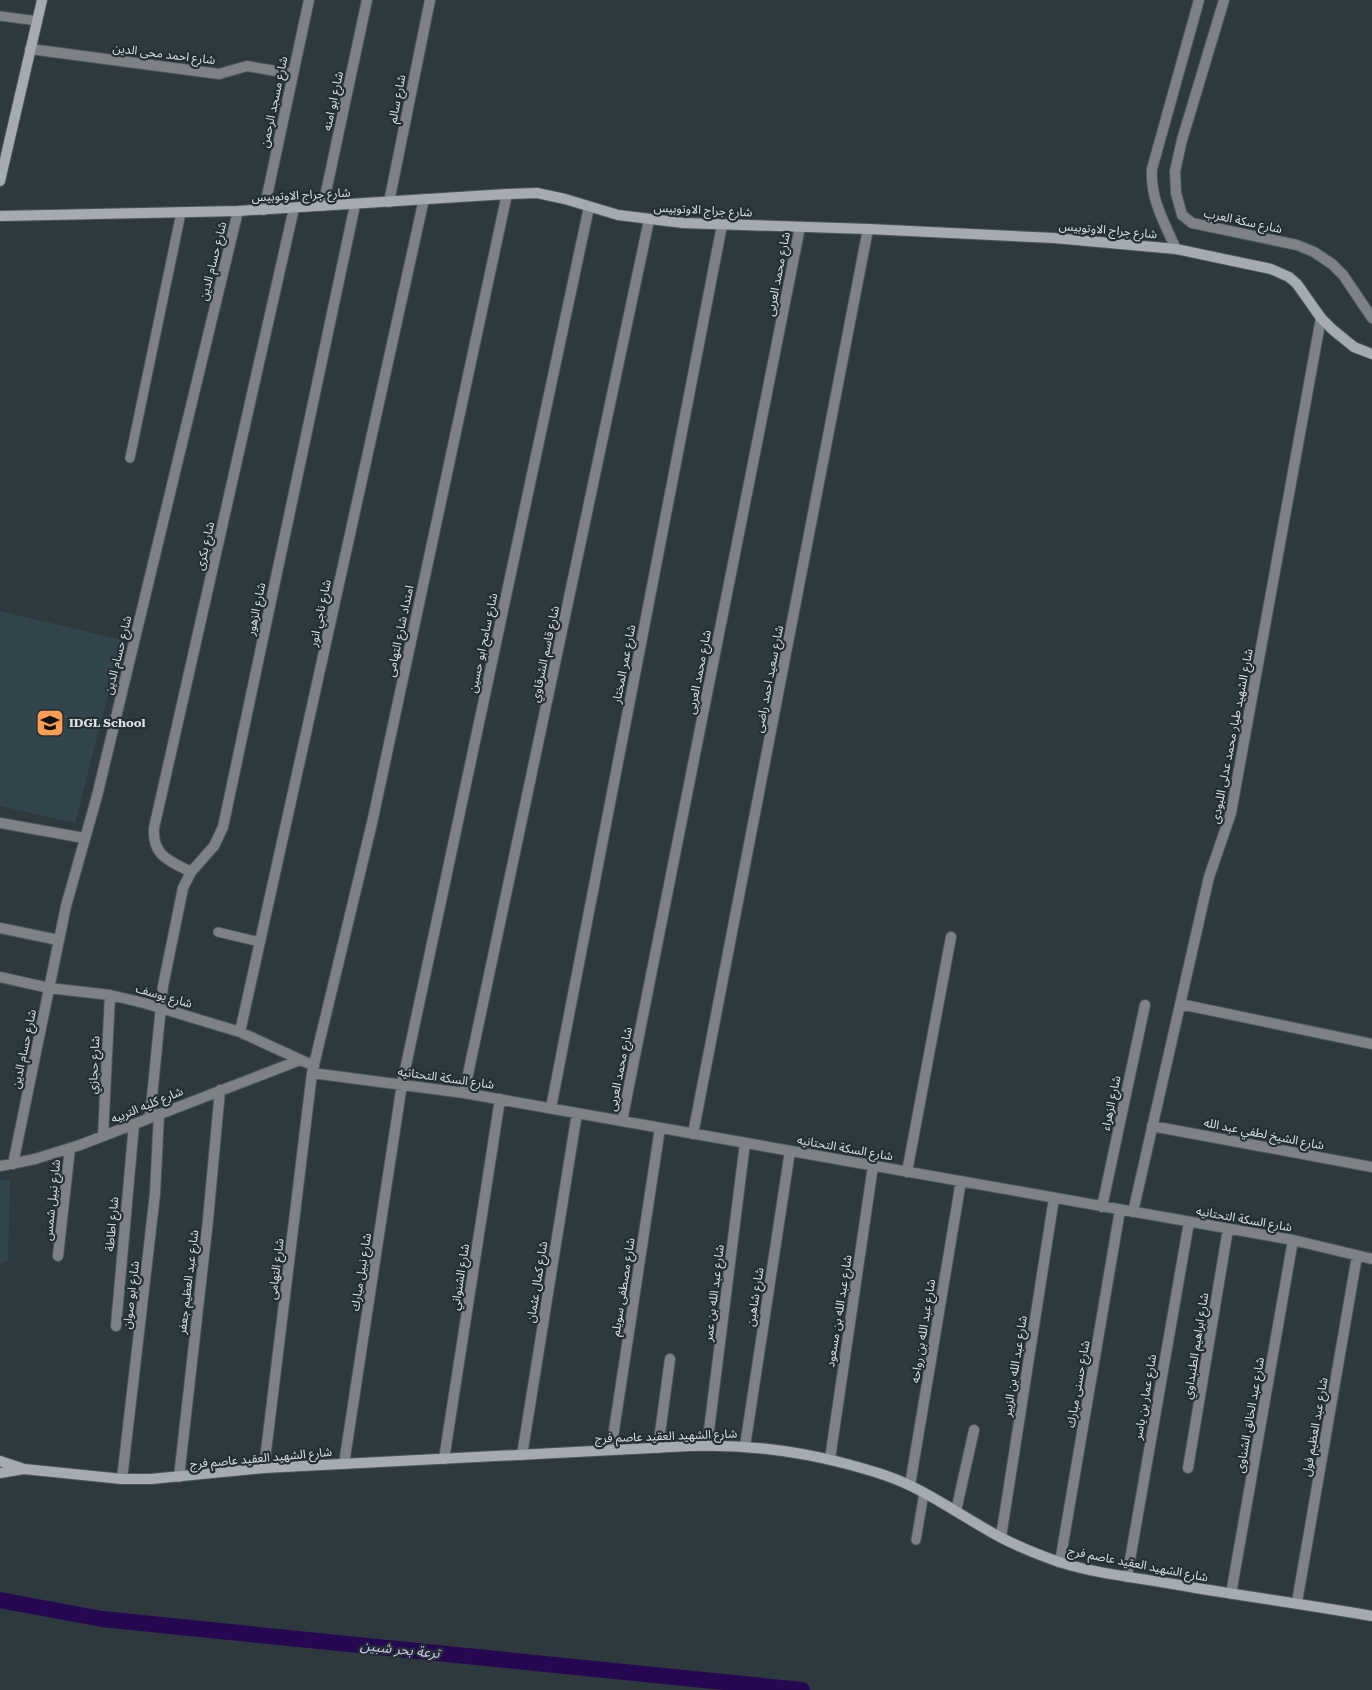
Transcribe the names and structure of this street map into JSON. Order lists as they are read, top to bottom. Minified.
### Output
{"streets":{"street":["شارع احمد محى الدين","شارع سالم","شارع ابو امنه","شارع مسجد الرحمن","شارع جراج الاوتوبيس","شارع سكة العرب","شارع حسام الدين","شارع محمد العربى","شارع بكرى","شارع الزهور","شارع ناجي انور","امتداد شارع التهامى","شارع سامح ابو حسين","شارع قاسم الشرقاوي","شارع عمر المختار","شارع سعيد احمد راضى","شارع الشهيد طيار محمد عدلى اللبودى","شارع يوسف","شارع حجازي","شارع السكة التحتانيه","شارع الزهراء","شارع كليه التربيه","شارع الشيخ لطفي عبد الله","شارع نبيل شمس","شارع اطاطة","شارع التهامى","شارع نبيل مبارك","شارع الشنواني","شارع عبد العظيم جعفر","شارع كمال عثمان","شارع مصطفى سويلم","شارع عبد الله بن عمر","شارع ابو صوان","شارع شاهين","شارع عبد الله بن مسعود","شارع عبد الله بن رواحه","شارع ابراهيم الطنبداوي","شارع عبد الله بن الزبير","شارع حسنى مبارك","شارع عمار بن ياسر","شارع عبد الخالق الشناوى","شارع عبد العظيم فول","شارع الشهيد العقيد عاصم فرج"]},"crossings":[["شارع احمد محى الدين","شارع مسجد الرحمن"],["شارع سالم","شارع جراج الاوتوبيس"],["شارع ابو امنه","شارع جراج الاوتوبيس"],["شارع مسجد الرحمن","شارع جراج الاوتوبيس"],["شارع جراج الاوتوبيس","شارع حسام الدين"],["شارع جراج الاوتوبيس","شارع محمد العربى"],["شارع جراج الاوتوبيس","شارع بكرى"],["شارع جراج الاوتوبيس","شارع الزهور"],["شارع جراج الاوتوبيس","شارع ناجي انور"],["شارع جراج الاوتوبيس","امتداد شارع التهامى"],["شارع جراج الاوتوبيس","شارع سامح ابو حسين"],["شارع جراج الاوتوبيس","شارع قاسم الشرقاوي"],["شارع جراج الاوتوبيس","شارع عمر المختار"],["شارع جراج الاوتوبيس","شارع سعيد احمد راضى"],["شارع جراج الاوتوبيس","شارع الشهيد طيار محمد عدلى اللبودى"],["شارع حسام الدين","شارع يوسف"],["شارع حسام الدين","شارع كليه التربيه"],["شارع محمد العربى","شارع السكة التحتانيه"],["شارع بكرى","شارع الزهور"],["شارع الزهور","شارع يوسف"],["شارع الزهور","شارع ابو صوان"],["شارع ناجي انور","شارع يوسف"],["امتداد شارع التهامى","شارع يوسف"],["امتداد شارع التهامى","شارع السكة التحتانيه"],["امتداد شارع التهامى","شارع التهامى"],["شارع سامح ابو حسين","شارع السكة التحتانيه"],["شارع سامح ابو حسين","شارع نبيل مبارك"],["شارع قاسم الشرقاوي","شارع السكة التحتانيه"],["شارع عمر المختار","شارع السكة التحتانيه"],["شارع سعيد احمد راضى","شارع السكة التحتانيه"],["شارع الشهيد طيار محمد عدلى اللبودى","شارع السكة التحتانيه"],["شارع الشهيد طيار محمد عدلى اللبودى","شارع الشيخ لطفي عبد الله"],["شارع يوسف","شارع حجازي"],["شارع يوسف","شارع السكة التحتانيه"],["شارع يوسف","شارع كليه التربيه"],["شارع يوسف","شارع التهامى"],["شارع يوسف","شارع ابو صوان"],["شارع حجازي","شارع كليه التربيه"],["شارع السكة التحتانيه","شارع الزهراء"],["شارع السكة التحتانيه","شارع التهامى"],["شارع السكة التحتانيه","شارع نبيل مبارك"],["شارع السكة التحتانيه","شارع الشنواني"],["شارع السكة التحتانيه","شارع كمال عثمان"],["شارع السكة التحتانيه","شارع مصطفى سويلم"],["شارع السكة التحتانيه","شارع عبد الله بن عمر"],["شارع السكة التحتانيه","شارع شاهين"],["شارع السكة التحتانيه","شارع عبد الله بن مسعود"],["شارع السكة التحتانيه","شارع عبد الله بن رواحه"],["شارع السكة التحتانيه","شارع ابراهيم الطنبداوي"],["شارع السكة التحتانيه","شارع عبد الله بن الزبير"],["شارع السكة التحتانيه","شارع حسنى مبارك"],["شارع السكة التحتانيه","شارع عمار بن ياسر"],["شارع السكة التحتانيه","شارع عبد الخالق الشناوى"],["شارع السكة التحتانيه","شارع عبد العظيم فول"],["شارع كليه التربيه","شارع نبيل شمس"],["شارع كليه التربيه","شارع اطاطة"],["شارع كليه التربيه","شارع عبد العظيم جعفر"],["شارع كليه التربيه","شارع ابو صوان"],["شارع التهامى","شارع الشهيد العقيد عاصم فرج"],["شارع نبيل مبارك","شارع الشهيد العقيد عاصم فرج"],["شارع الشنواني","شارع الشهيد العقيد عاصم فرج"],["شارع عبد العظيم جعفر","شارع الشهيد العقيد عاصم فرج"],["شارع كمال عثمان","شارع الشهيد العقيد عاصم فرج"],["شارع مصطفى سويلم","شارع الشهيد العقيد عاصم فرج"],["شارع عبد الله بن عمر","شارع الشهيد العقيد عاصم فرج"],["شارع ابو صوان","شارع الشهيد العقيد عاصم فرج"],["شارع شاهين","شارع الشهيد العقيد عاصم فرج"],["شارع عبد الله بن مسعود","شارع الشهيد العقيد عاصم فرج"],["شارع عبد الله بن رواحه","شارع الشهيد العقيد عاصم فرج"],["شارع عبد الله بن الزبير","شارع الشهيد العقيد عاصم فرج"],["شارع حسنى مبارك","شارع الشهيد العقيد عاصم فرج"],["شارع عمار بن ياسر","شارع الشهيد العقيد عاصم فرج"],["شارع عبد الخالق الشناوى","شارع الشهيد العقيد عاصم فرج"],["شارع عبد العظيم فول","شارع الشهيد العقيد عاصم فرج"]],"water":["ترعة بحر شبين"],"places":{"school or university":["IDGL School"]}}
